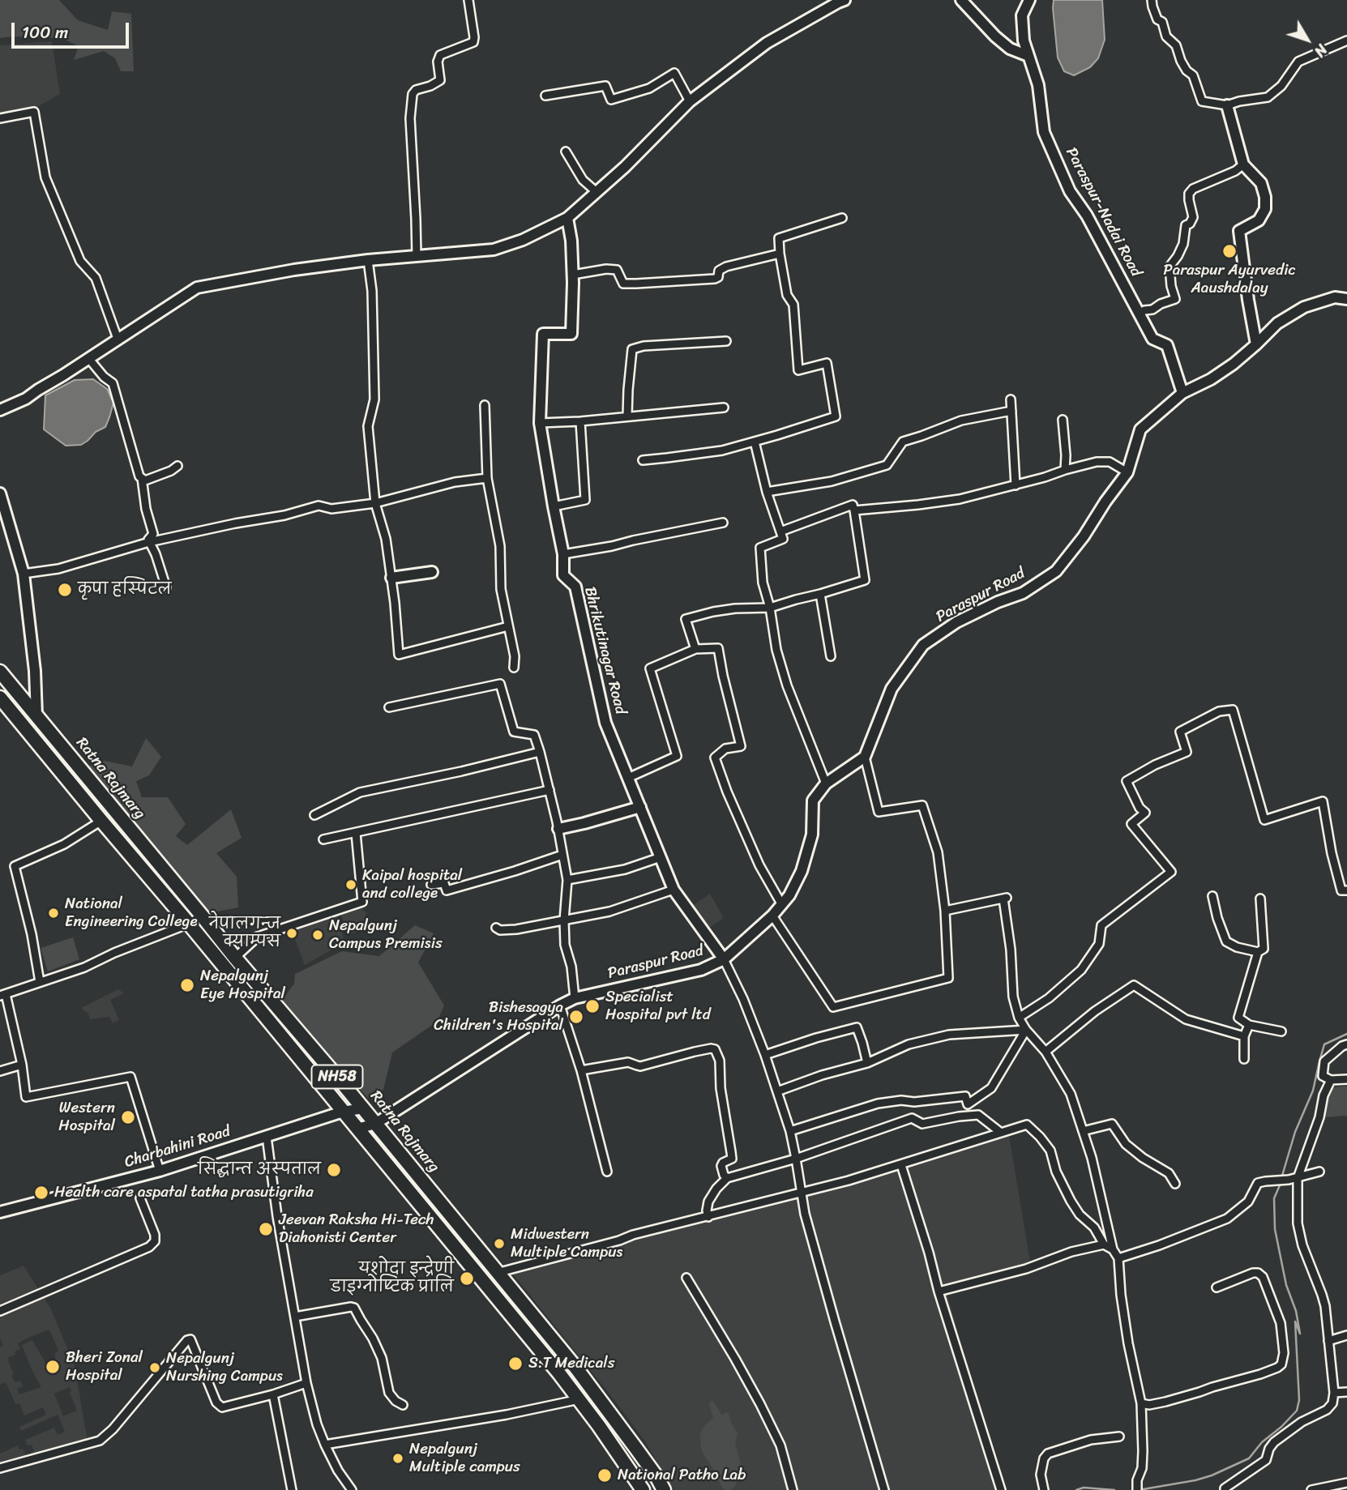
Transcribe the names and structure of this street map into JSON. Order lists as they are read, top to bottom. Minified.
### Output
{"streets":{"highway":["Ratna Rajmarg","NH58"],"street":["Paraspur-Nadai Road","Paraspur Road","Bhrikutinagar Road","Charbahini Road"]},"crossings":[["Paraspur-Nadai Road","Paraspur Road"],["Paraspur Road","Bhrikutinagar Road"],["Paraspur Road","Ratna Rajmarg"],["Paraspur Road","NH58"],["Ratna Rajmarg","Charbahini Road"],["NH58","Charbahini Road"]],"places":["Paraspur Ayurvedic Aaushdalay","कृपा हस्पिटल","Kaipal hospital and college","National Engineering College","नेपालगन्ज क्याम्पस","Nepalgunj Campus Premisis","Nepalgunj Eye Hospital","Specialist Hospital pvt ltd","Bishesagya Children's Hospital","Western Hospital","सिद्धान्त अस्पताल","Health care aspatal tatha prasutigriha","Jeevan Raksha Hi-Tech Diahonisti Center","Midwestern Multiple Campus","यशोदा इन्द्रेणी डाइग्नोष्टिक प्रालि","S.T Medicals","Bheri Zonal Hospital","Nepalgunj Nurshing Campus","Nepalgunj Multiple campus","National Patho Lab"],"scale_bar":"100 m","north":"bottom right"}
